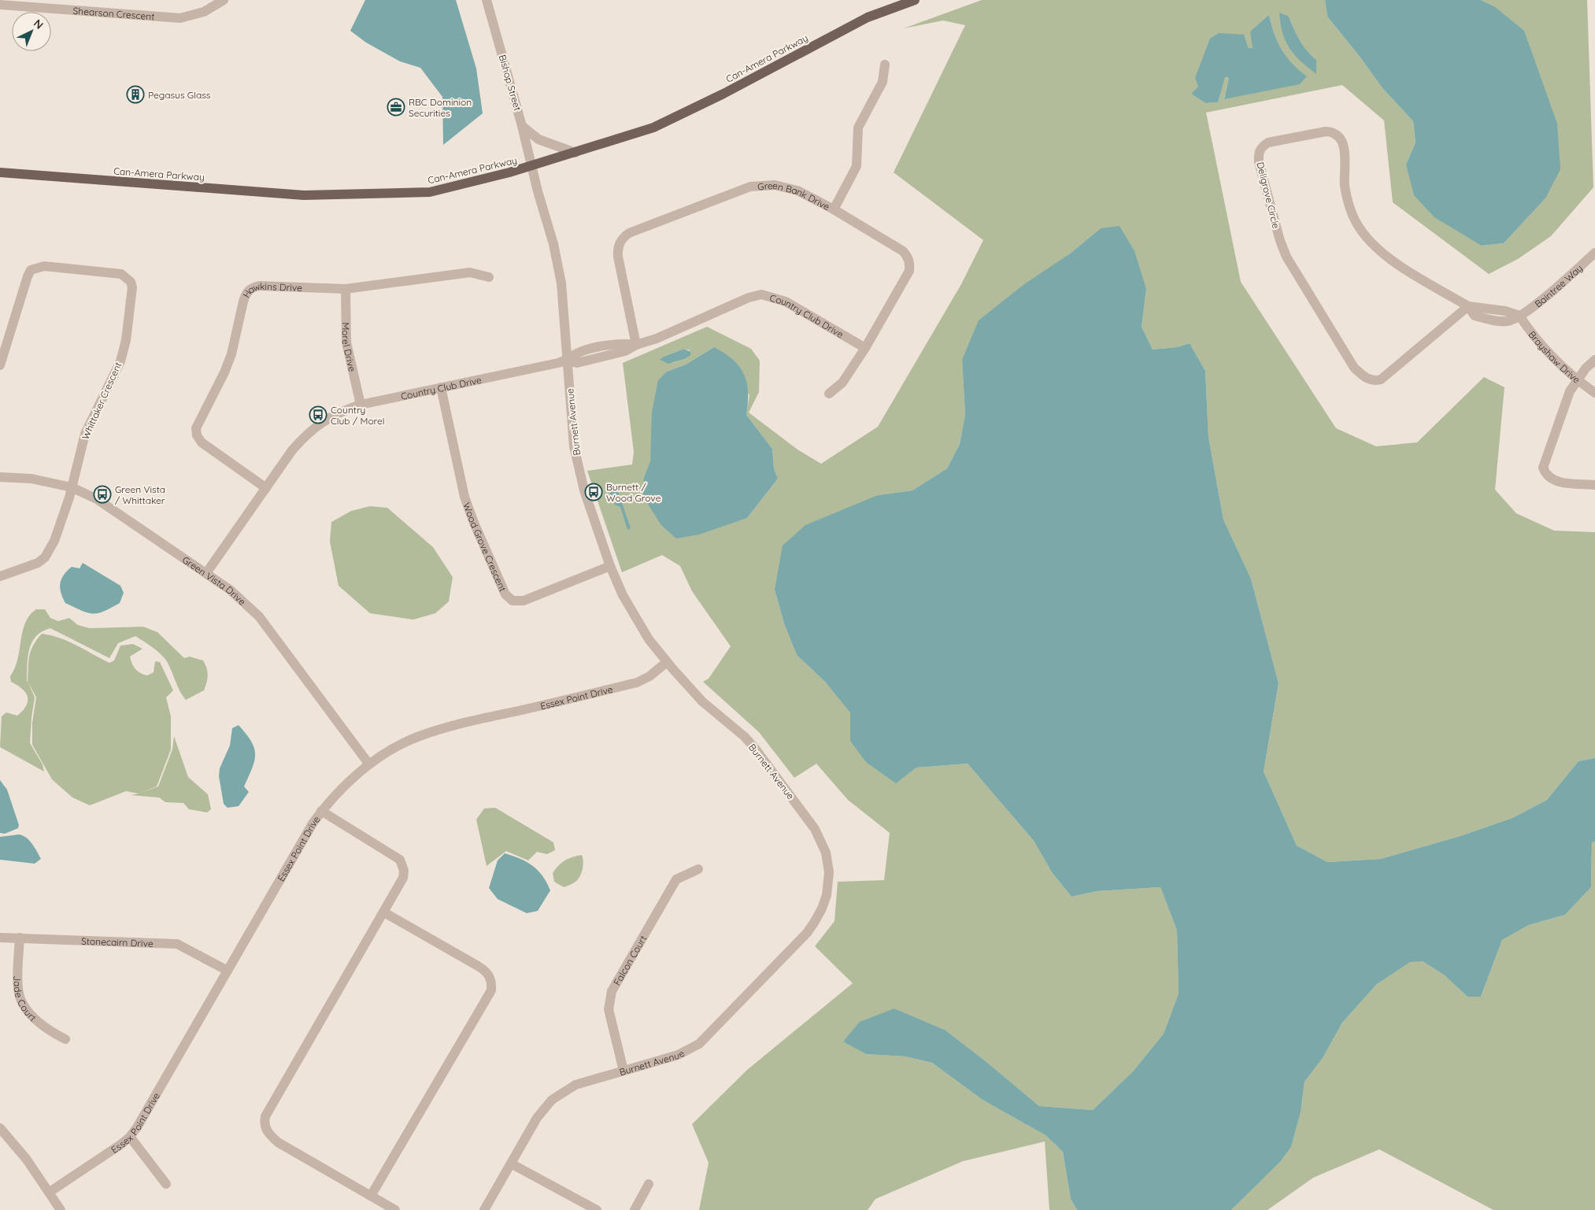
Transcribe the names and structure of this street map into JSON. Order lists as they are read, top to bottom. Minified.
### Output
{"streets":{"main road":["Can-Amera Parkway"],"street":["Shearson Crescent","Bishop Street","Dellgrove Circle","Green Bank Drive","Baintree Way","Hawkins Drive","Country Club Drive","Morel Drive","Brayshaw Drive","Whittaker Crescent","Burnett Avenue","Wood Grove Crescent","Green Vista Drive","Essex Point Drive","Stonecairn Drive","Falcon Court","Jade Court"]},"crossings":[["Can-Amera Parkway","Bishop Street"],["Can-Amera Parkway","Burnett Avenue"],["Bishop Street","Burnett Avenue"],["Dellgrove Circle","Baintree Way"],["Dellgrove Circle","Brayshaw Drive"],["Green Bank Drive","Country Club Drive"],["Baintree Way","Brayshaw Drive"],["Hawkins Drive","Country Club Drive"],["Hawkins Drive","Morel Drive"],["Country Club Drive","Morel Drive"],["Country Club Drive","Burnett Avenue"],["Country Club Drive","Wood Grove Crescent"],["Country Club Drive","Green Vista Drive"],["Whittaker Crescent","Green Vista Drive"],["Burnett Avenue","Wood Grove Crescent"],["Burnett Avenue","Essex Point Drive"],["Burnett Avenue","Falcon Court"],["Green Vista Drive","Essex Point Drive"],["Essex Point Drive","Stonecairn Drive"],["Stonecairn Drive","Jade Court"]],"places":{"building":["Pegasus Glass"],"office":["RBC Dominion Securities"],"bus stop":["Country Club / Morel","Burnett / Wood Grove","Green Vista / Whittaker"]},"north":"top right"}
